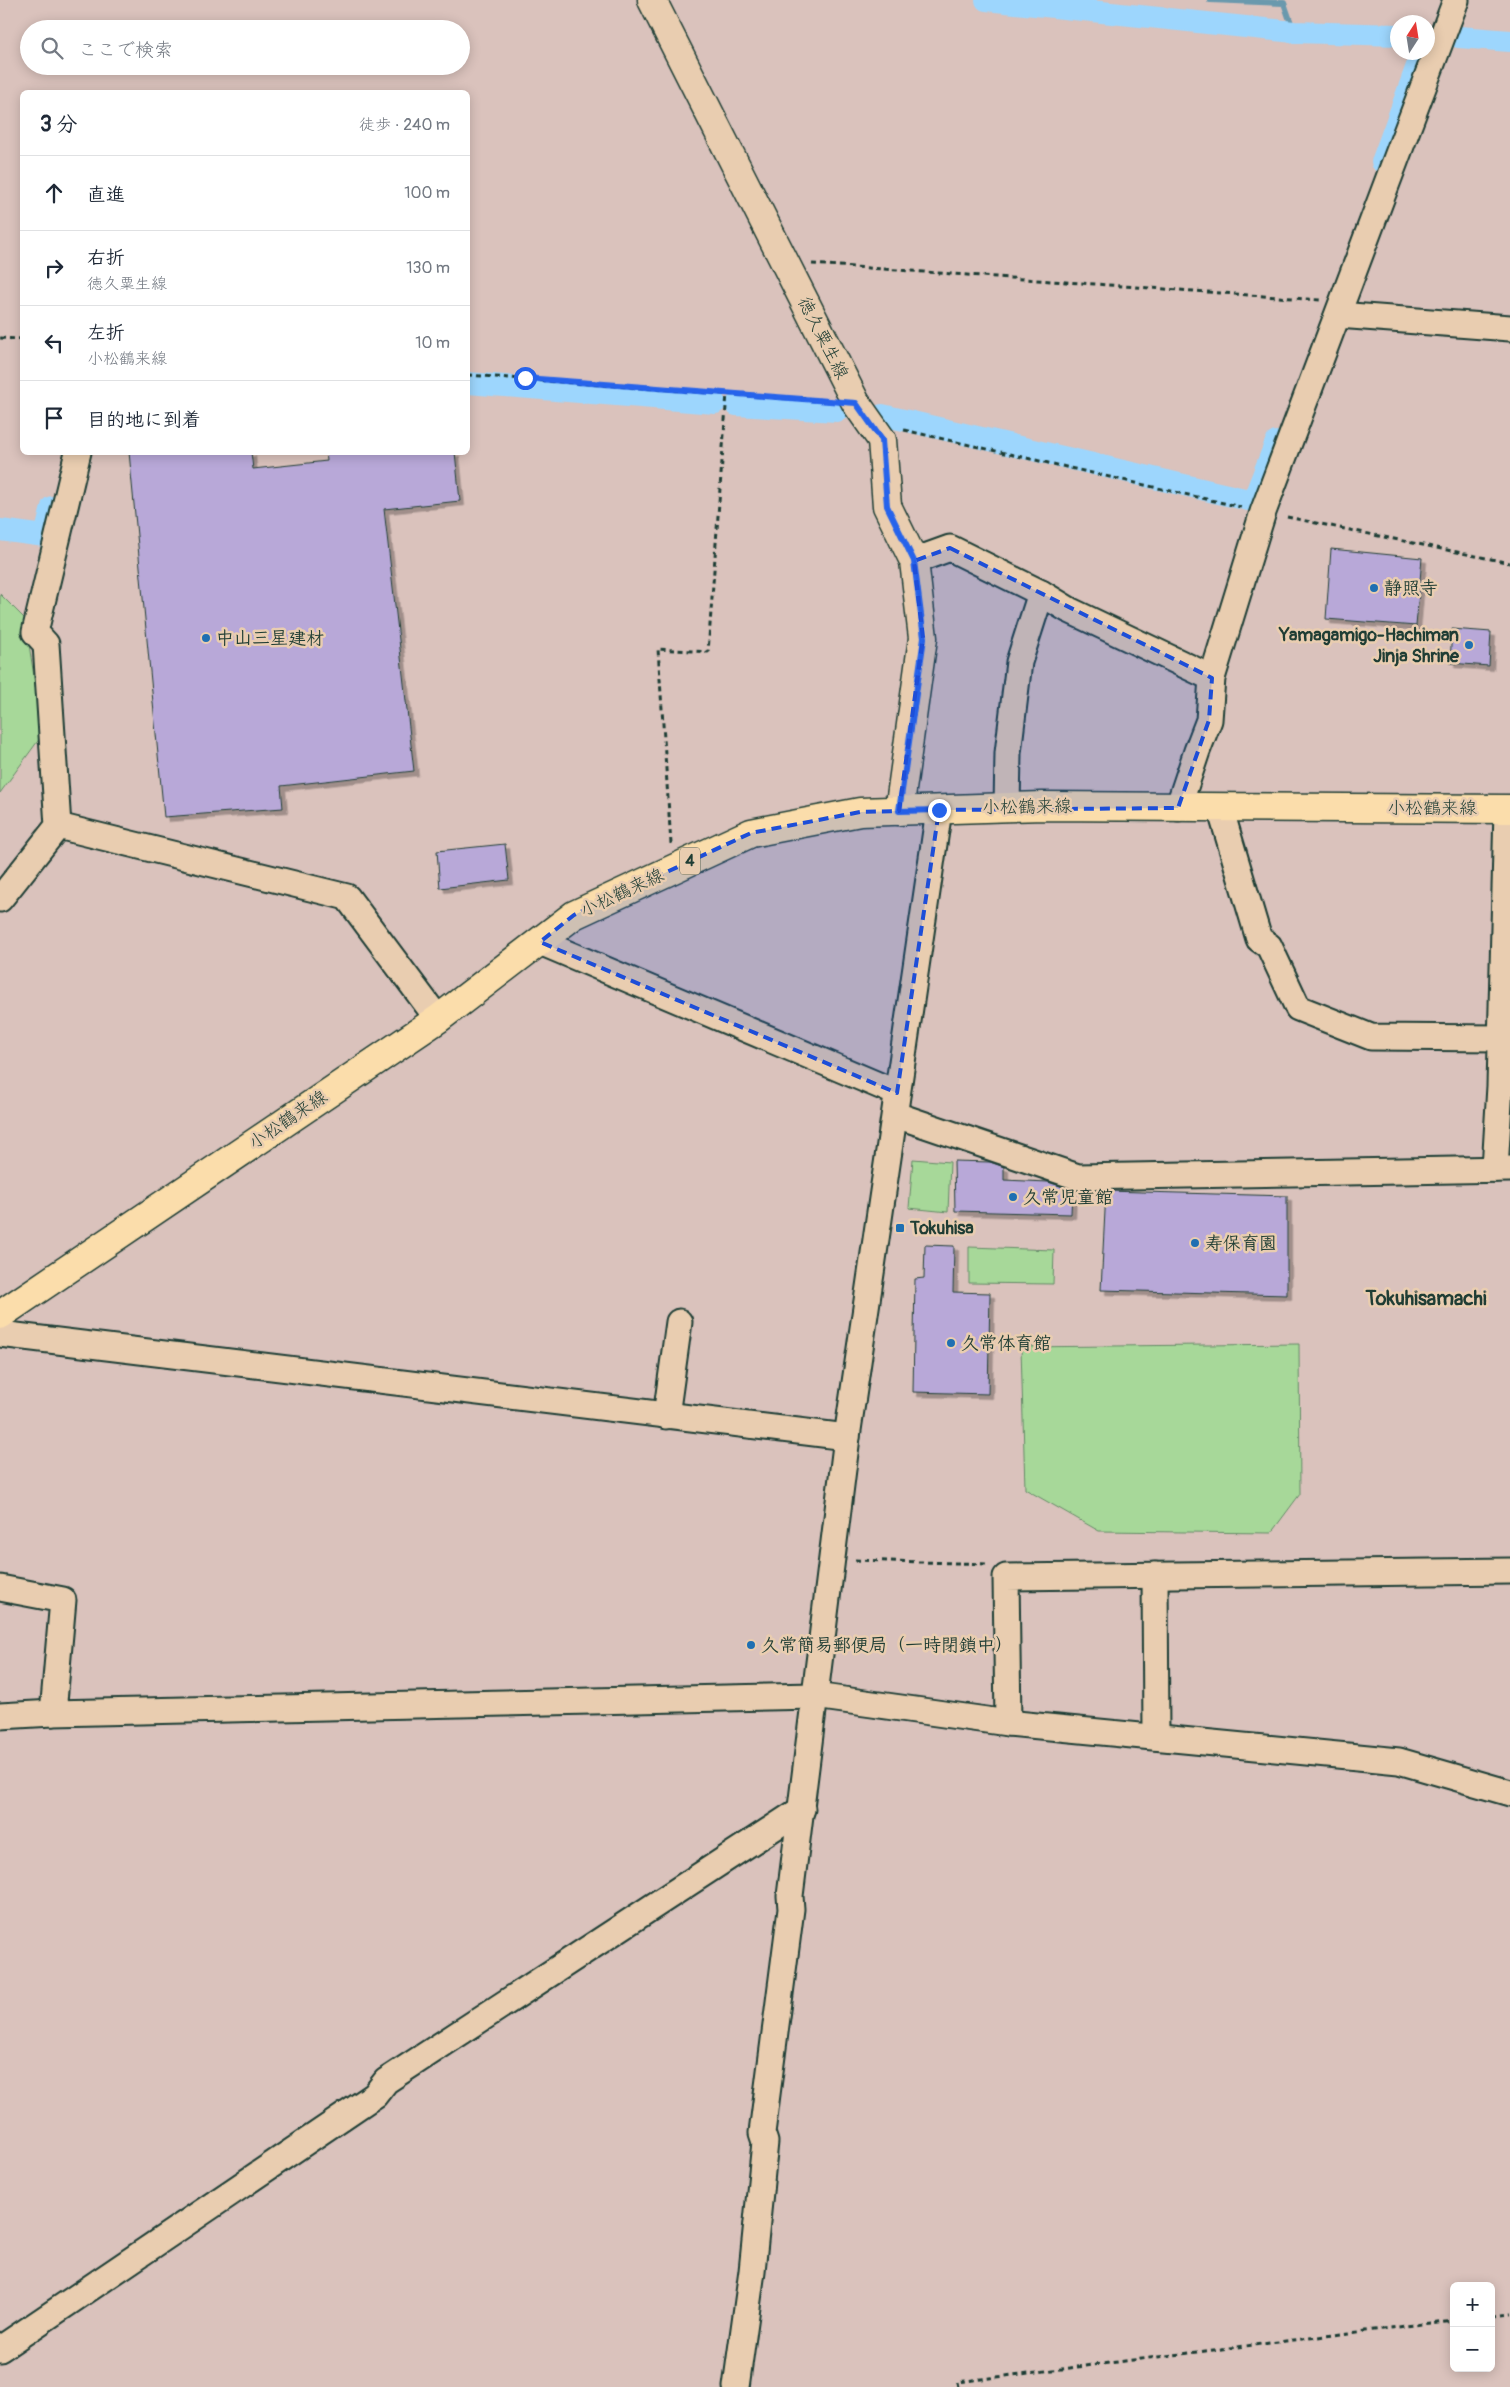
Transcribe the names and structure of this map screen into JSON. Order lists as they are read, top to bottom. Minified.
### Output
{"streets":{"main road":["徳久粟生線","小松鶴来線","4"]},"crossings":[["徳久粟生線","小松鶴来線"]],"districts":["Tokuhisamachi"],"places":{"other":["静照寺","中山三星建材","Yamagamigo-Hachiman Jinja Shrine","久常児童館","寿保育園","久常体育館","久常簡易郵便局（一時閉鎖中）"],"transit":["Tokuhisa"]},"north":"top","page":{"search":"ここで検索","heading":["3 分","徒歩 · 240 m"],"list":[["直進","100 m"],["右折","徳久粟生線","130 m"],["左折","小松鶴来線","10 m"],"目的地に到着"],"map_buttons":["+","−"]}}
